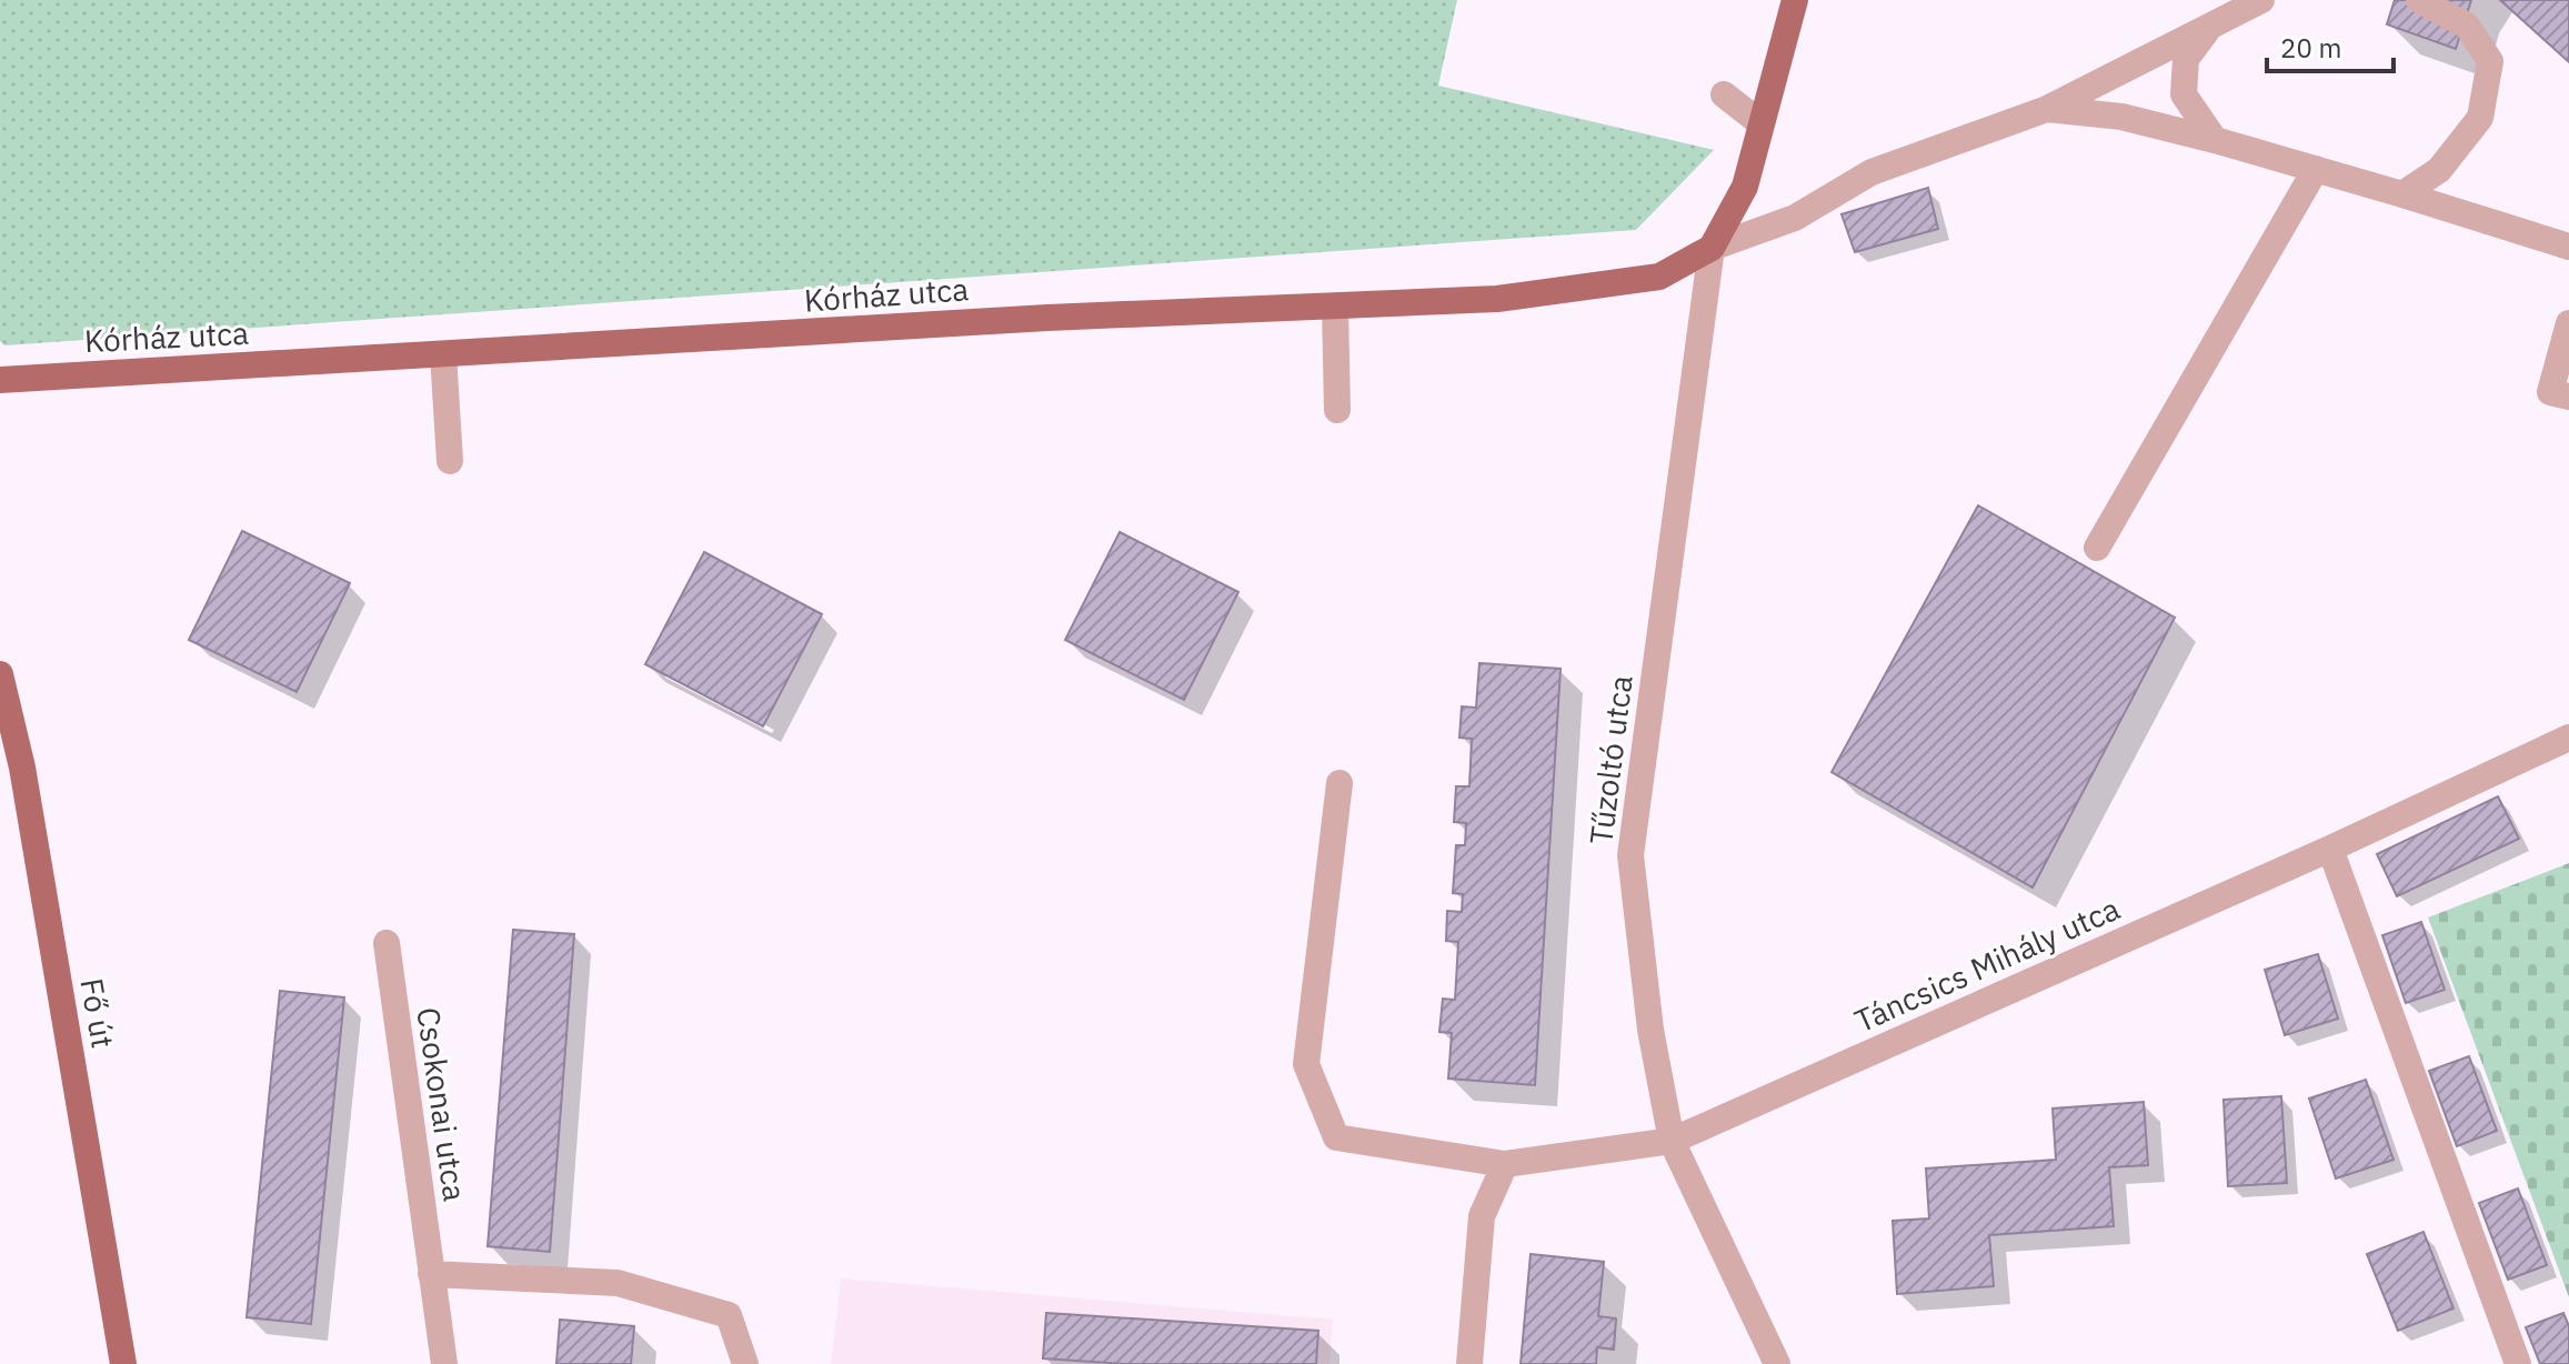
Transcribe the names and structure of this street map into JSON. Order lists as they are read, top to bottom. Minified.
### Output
{"streets":{"main road":["Kórház utca","Fő út"],"street":["Tűzoltó utca","Táncsics Mihály utca","Csokonai utca"]},"crossings":[["Kórház utca","Tűzoltó utca"],["Tűzoltó utca","Táncsics Mihály utca"]],"scale_bar":"20 m"}
